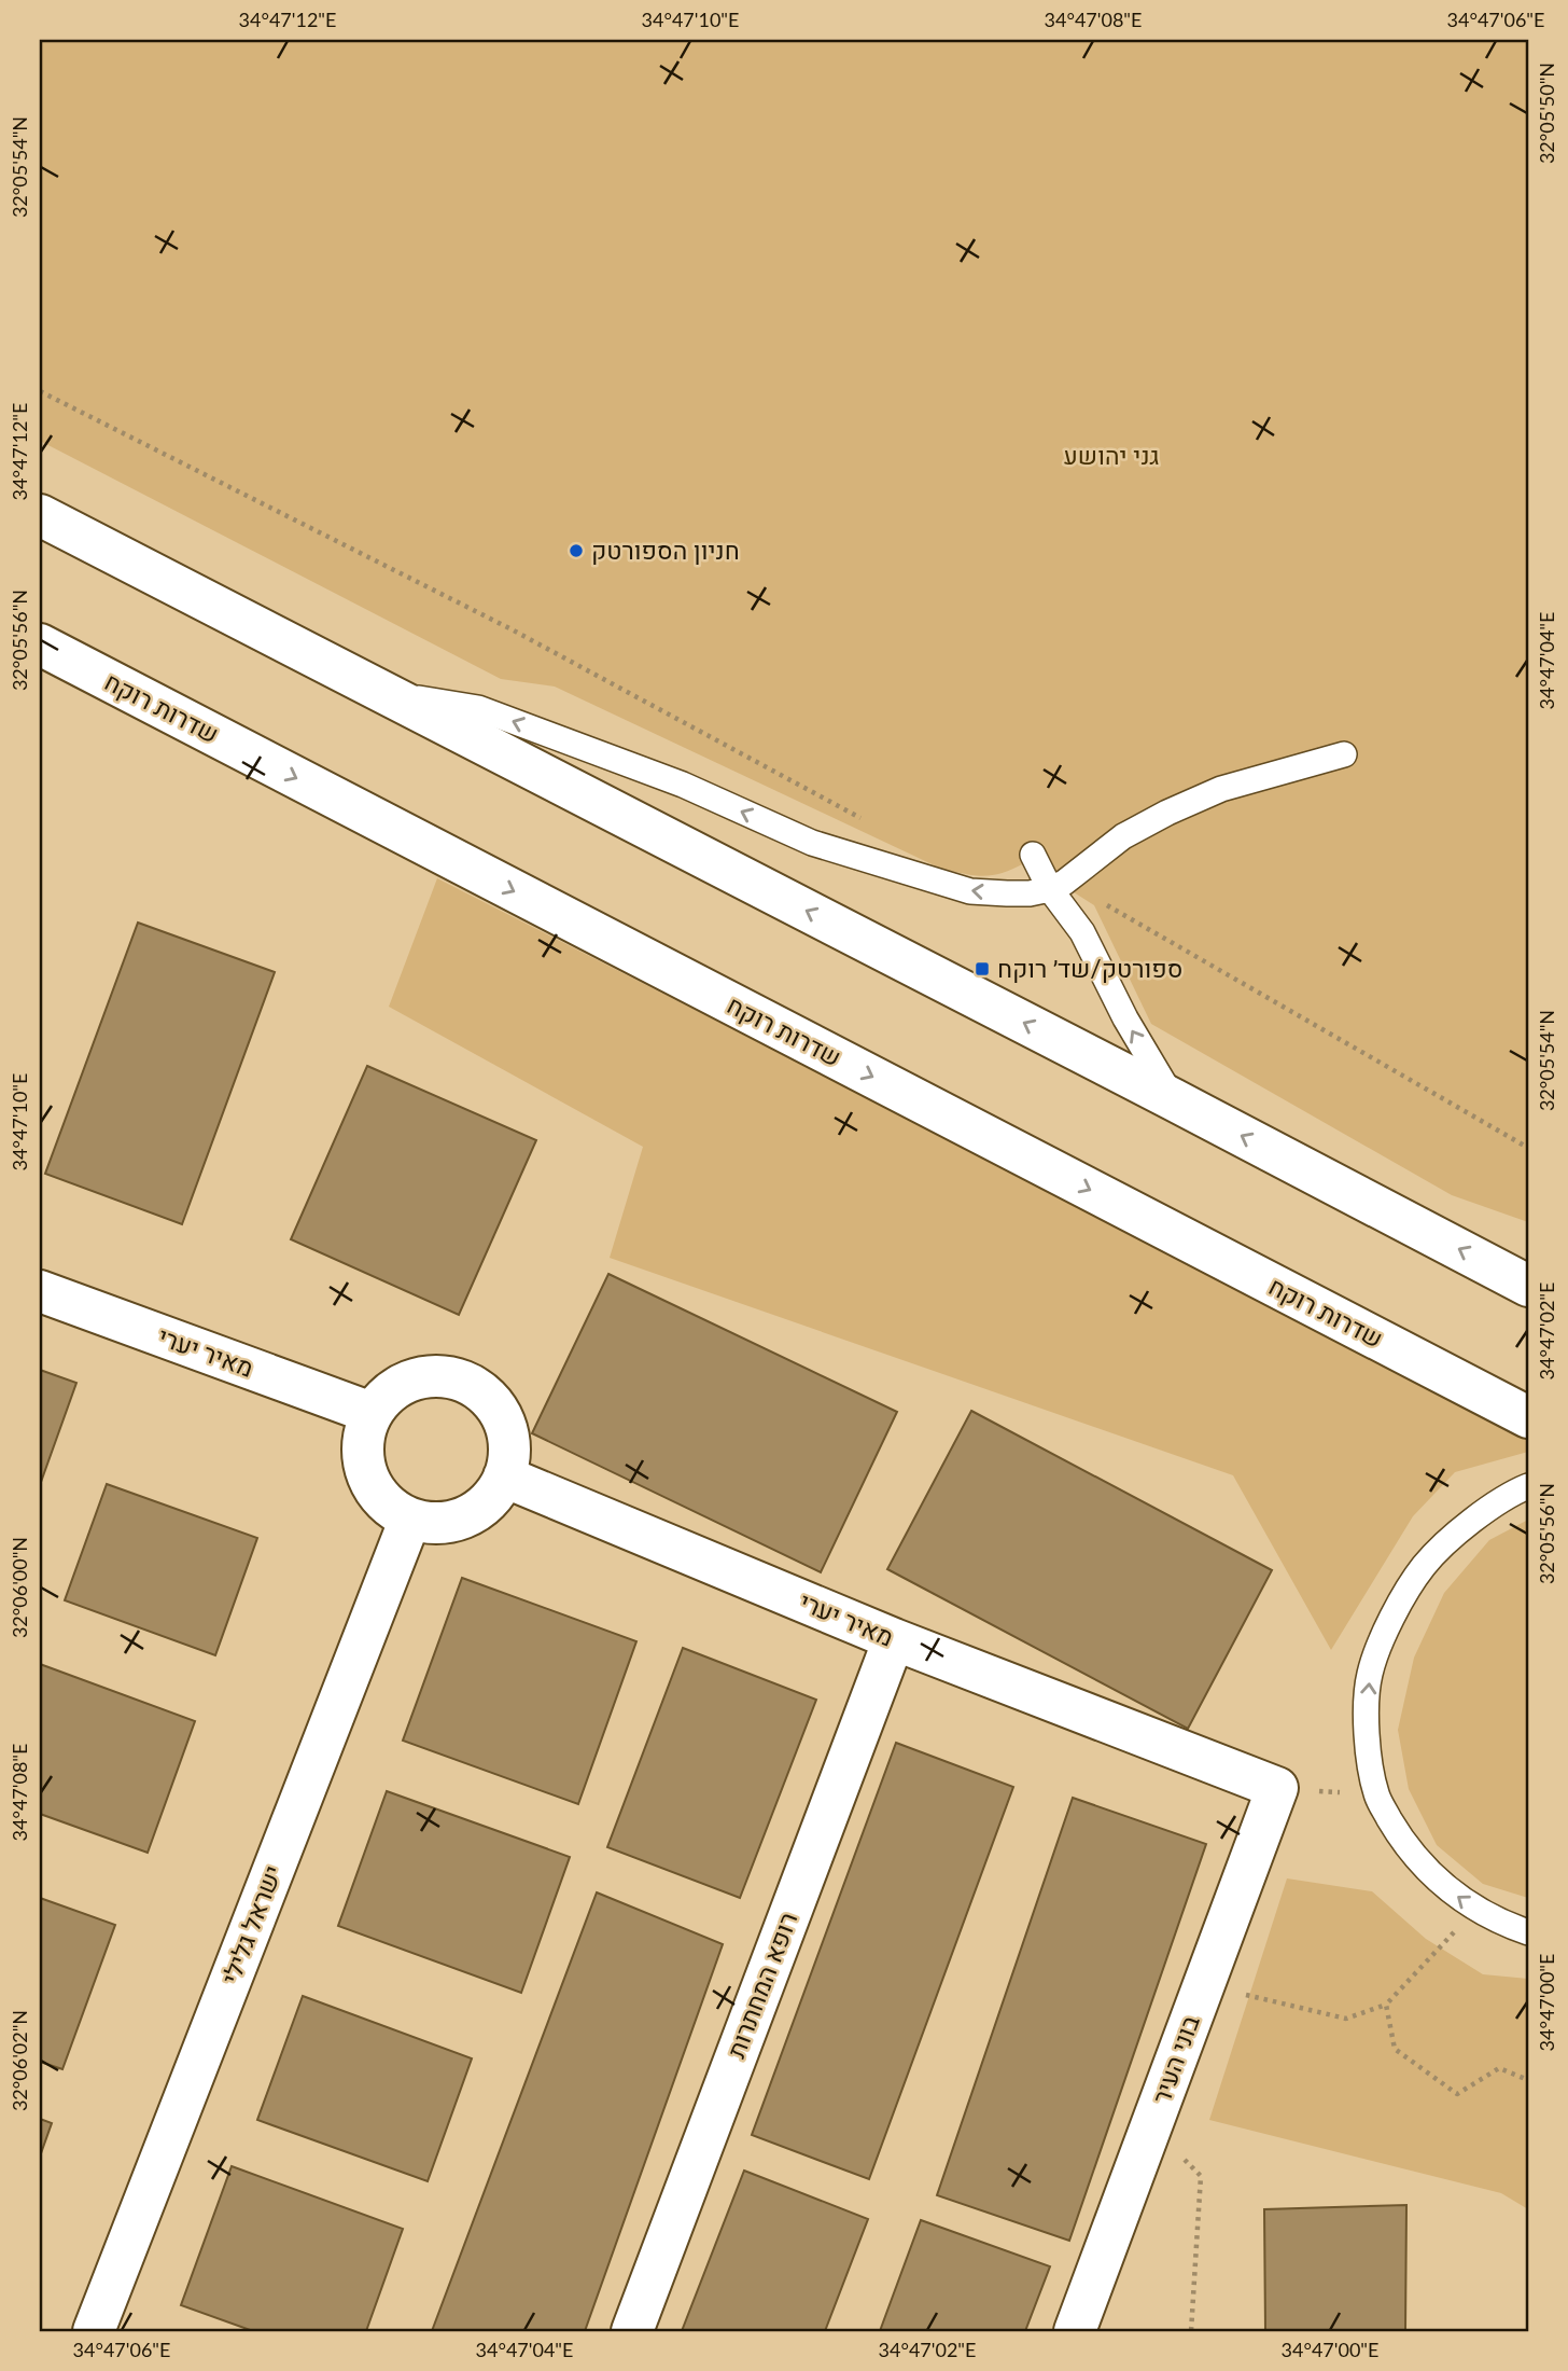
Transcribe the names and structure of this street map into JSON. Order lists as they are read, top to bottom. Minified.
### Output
{"streets":{"street":["שדרות רוקח","מאיר יערי","ישראל גלילי","רופא המחתרות","בוני העיר"]},"crossings":[["מאיר יערי","ישראל גלילי"],["מאיר יערי","רופא המחתרות"],["מאיר יערי","בוני העיר"]],"parks":["גני יהושע"],"places":{"other":["חניון הספורטק"],"transit":["ספורטק/שד׳ רוקח"]},"coordinates":["34°47'12\"E","34°47'10\"E","34°47'08\"E","34°47'06\"E","32°05'50\"N","32°05'54\"N","32°05'56\"N","34°47'04\"E","34°47'02\"E","32°06'00\"N","34°47'00\"E","32°06'02\"N"]}
